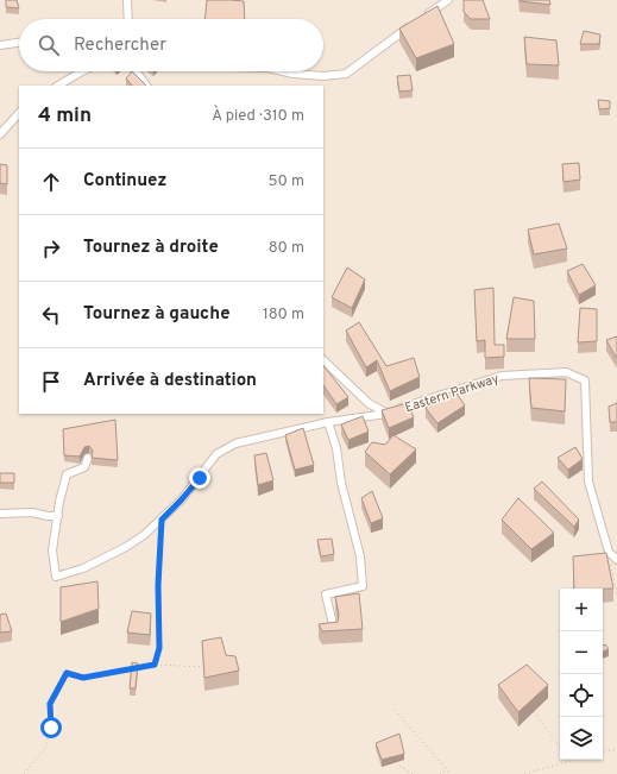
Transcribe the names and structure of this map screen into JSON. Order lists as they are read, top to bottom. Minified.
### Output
{"streets":{"street":["Eastern Parkway"]},"page":{"search":"Rechercher","heading":["4 min","À pied · 310 m"],"list":[["Continuez","50 m"],["Tournez à droite","80 m"],["Tournez à gauche","180 m"],"Arrivée à destination"],"map_buttons":["+","−"]}}
